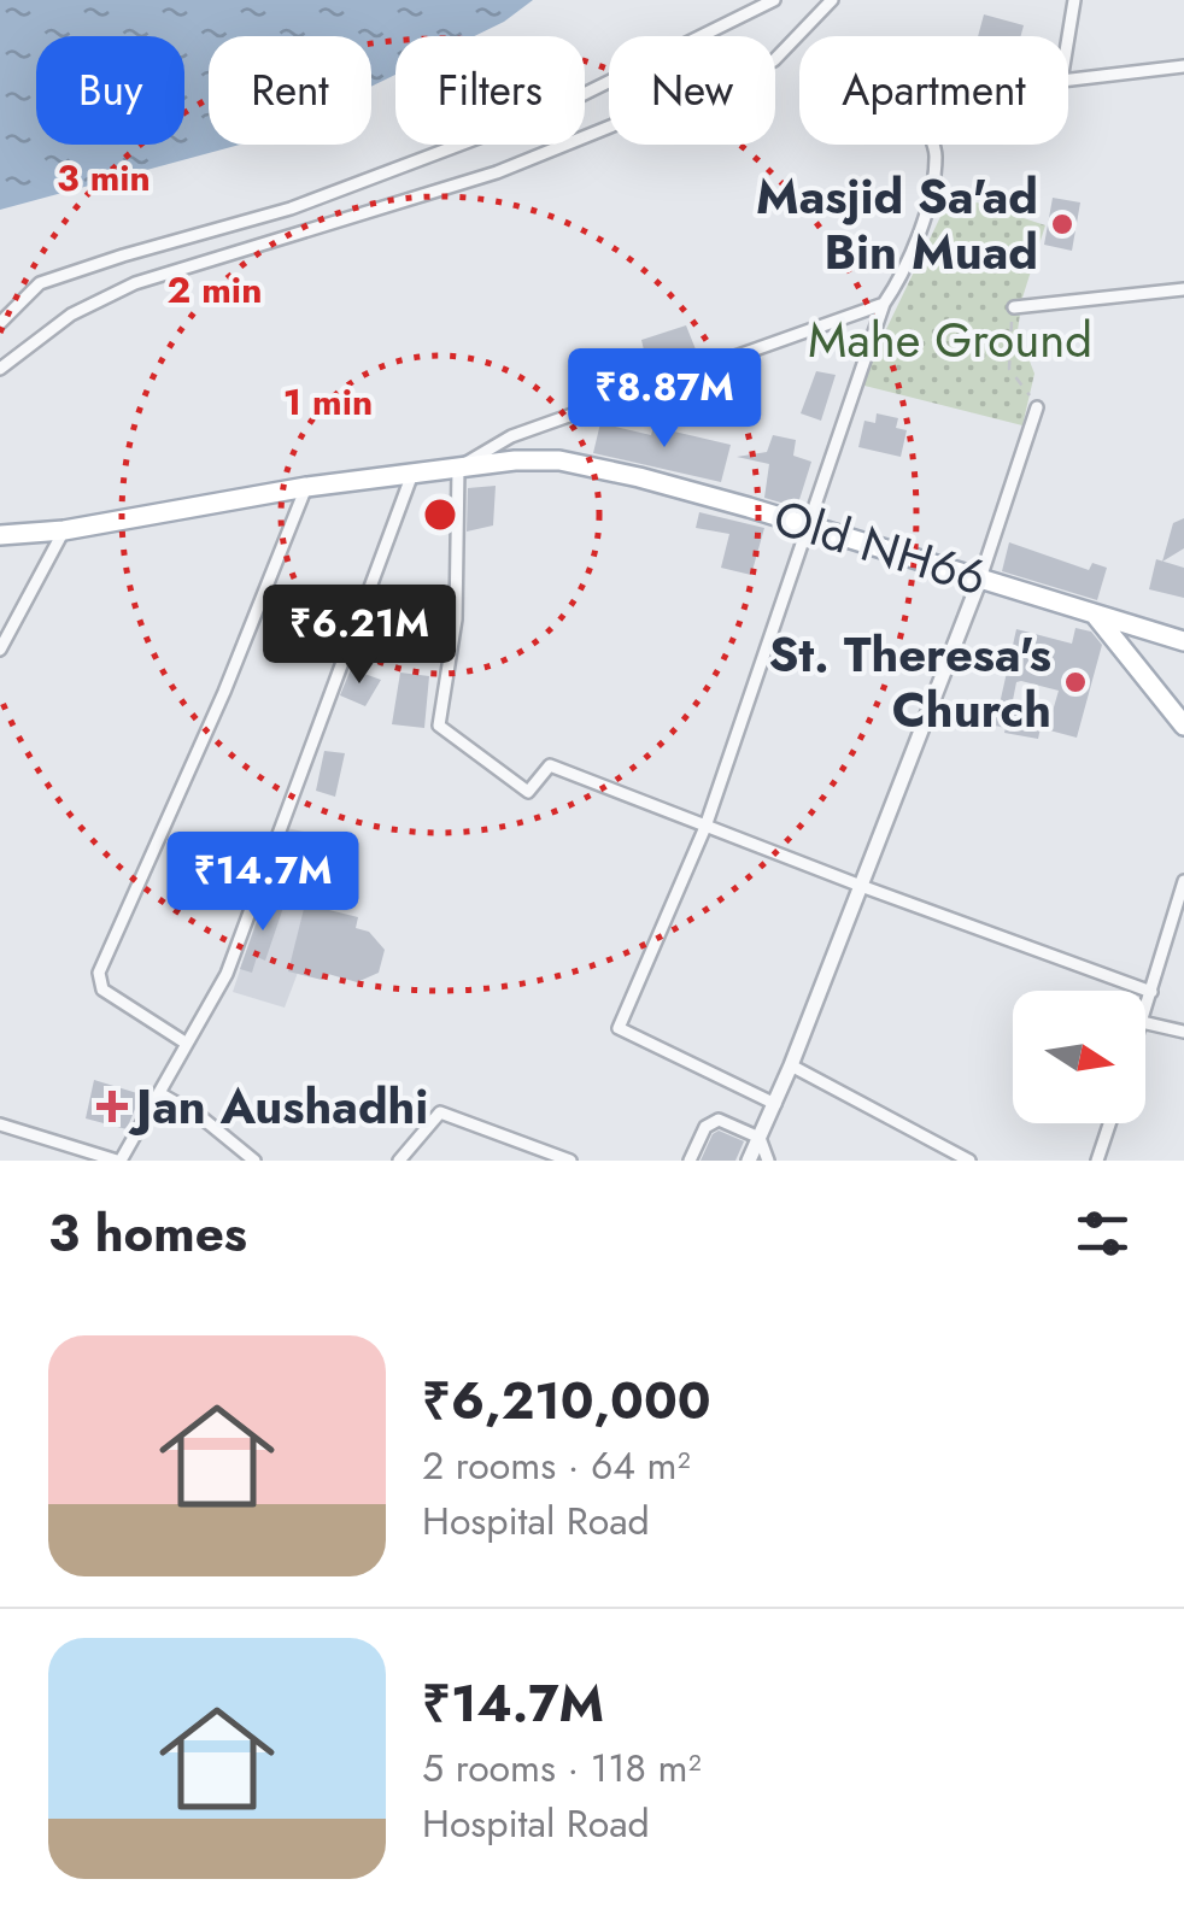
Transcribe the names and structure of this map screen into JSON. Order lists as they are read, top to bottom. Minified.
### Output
{"streets":{"main road":["Old NH66"]},"parks":["Mahe Ground"],"places":{"other":["Masjid Sa'ad Bin Muad","St. Theresa's Church"],"health":["Jan Aushadhi"]},"north":"right","page":{"chip":["Buy","Rent","Filters","New","Apartment"],"price":["₹8.87M","₹6.21M","₹14.7M"],"heading":"3 homes","list":[{"name":"₹6,210,000","note":"2 rooms · 64 m² · Hospital Road"},{"name":"₹14.7M","note":"5 rooms · 118 m² · Hospital Road"}]},"rings":["3 min","2 min","1 min"]}
